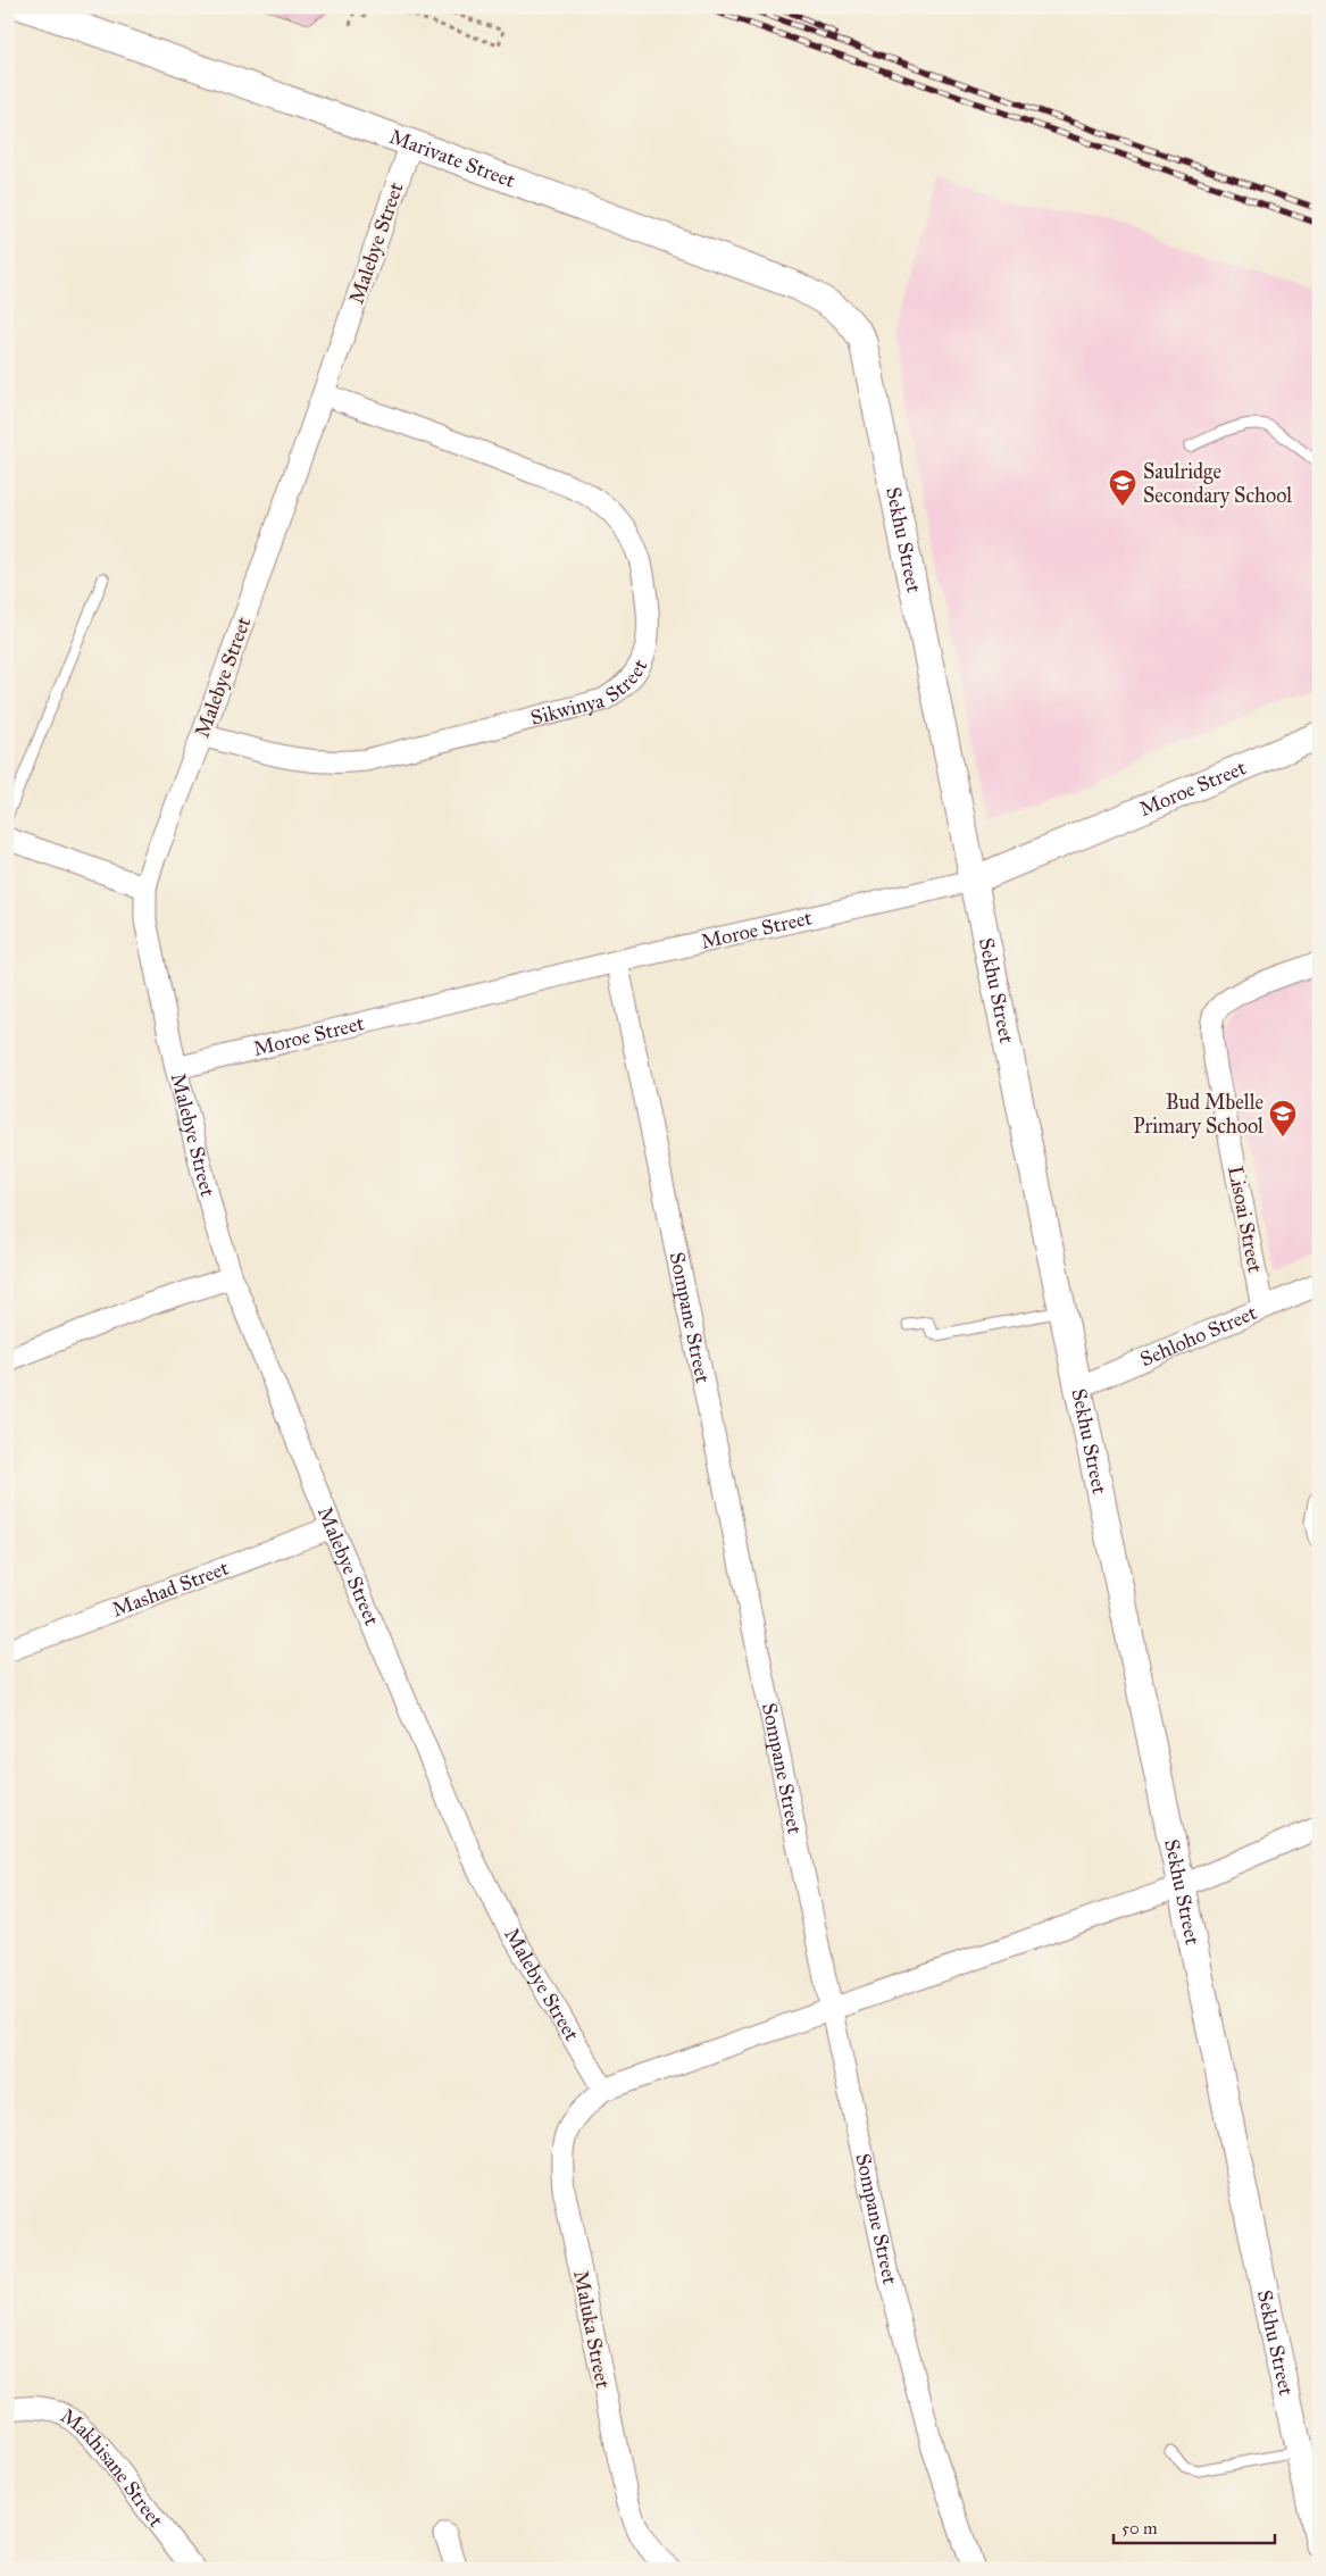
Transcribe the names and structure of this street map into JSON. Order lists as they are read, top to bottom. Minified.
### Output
{"streets":{"street":["Marivate Street","Malebye Street","Sekhu Street","Sikwinya Street","Moroe Street","Lisoai Street","Sompane Street","Sehloho Street","Mashad Street","Maluka Street","Makhisane Street"]},"crossings":[["Marivate Street","Malebye Street"],["Marivate Street","Sekhu Street"],["Malebye Street","Sikwinya Street"],["Malebye Street","Moroe Street"],["Malebye Street","Mashad Street"],["Malebye Street","Maluka Street"],["Sekhu Street","Moroe Street"],["Sekhu Street","Sehloho Street"],["Moroe Street","Sompane Street"],["Lisoai Street","Sehloho Street"]],"places":{"school or university":["Saulridge Secondary School","Bud Mbelle Primary School"]},"scale_bar":"50 m"}
